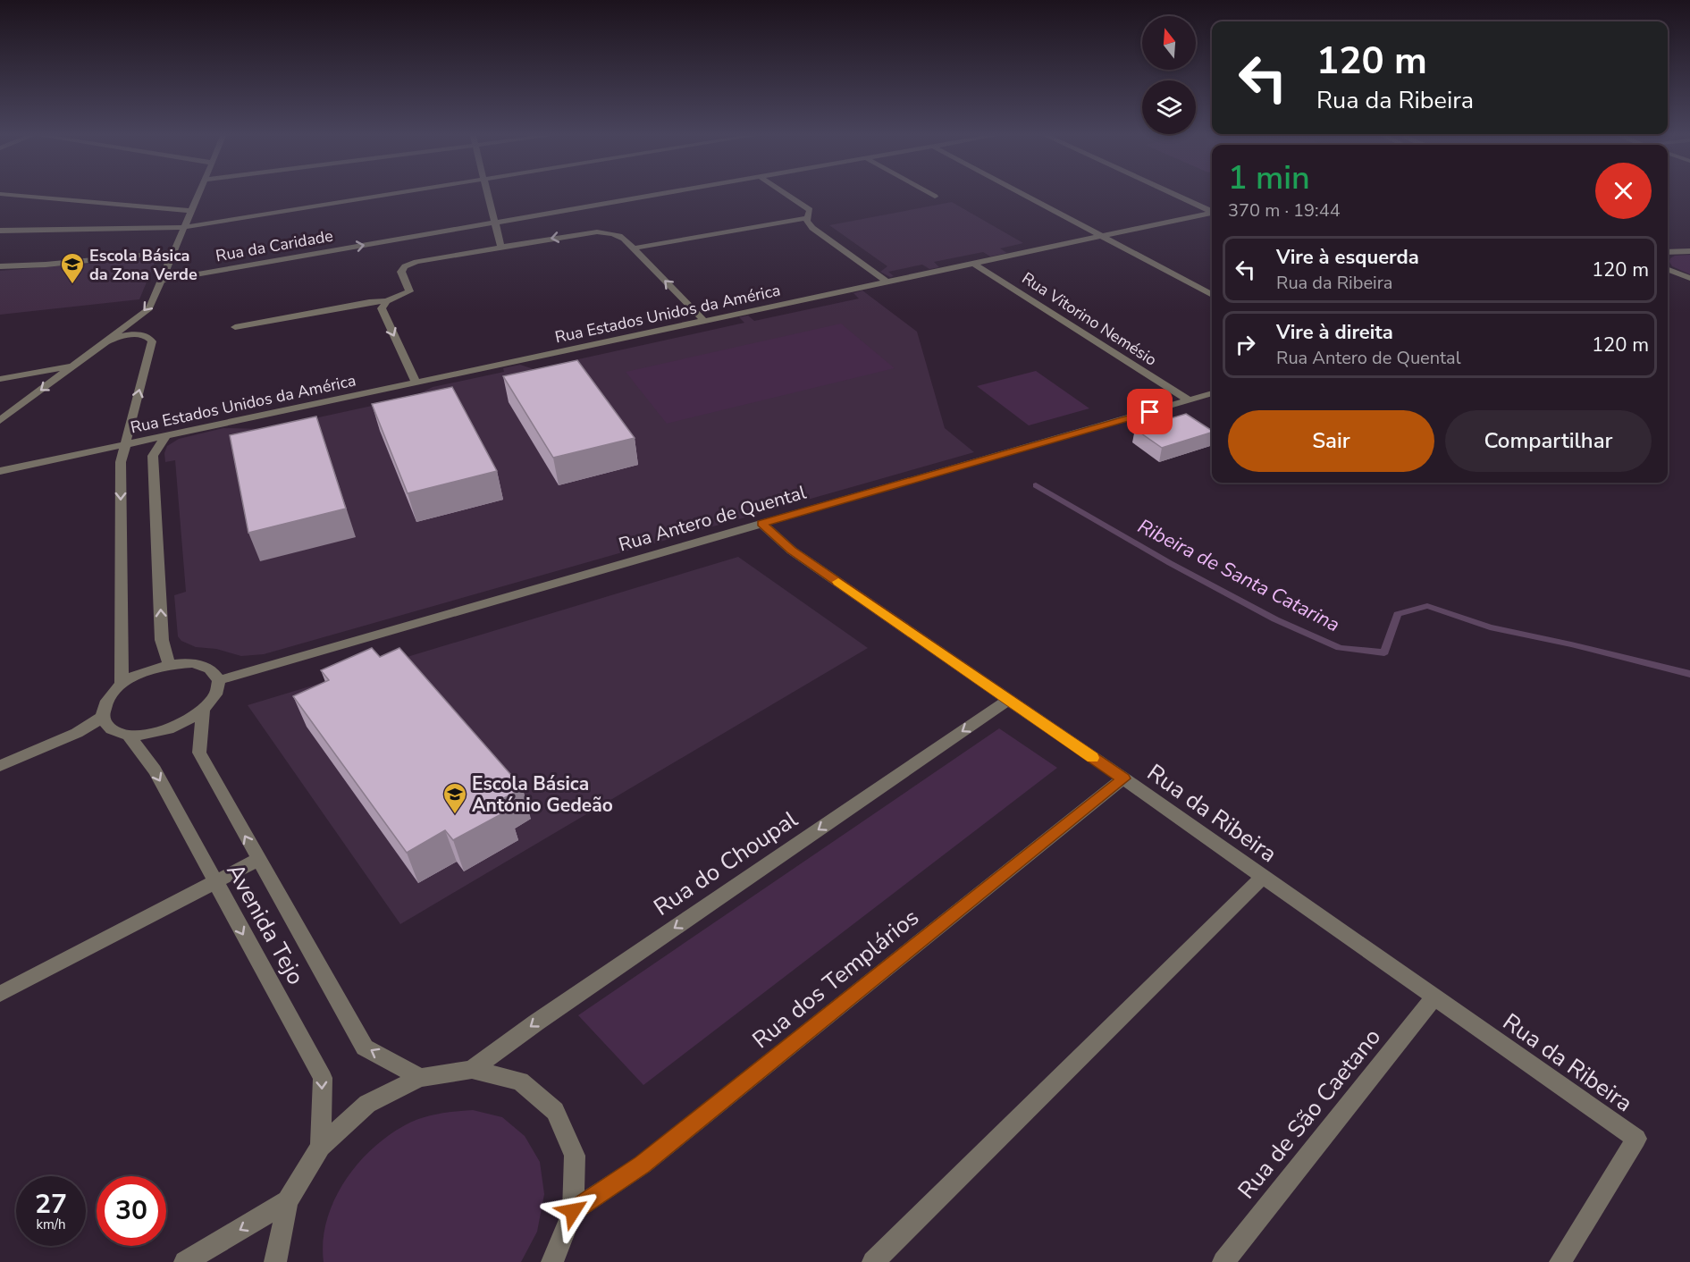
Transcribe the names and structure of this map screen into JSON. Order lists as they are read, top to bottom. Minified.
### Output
{"streets":{"street":["Rua da Caridade","Rua Estados Unidos da América","Rua Vitorino Nemésio","Rua Antero de Quental","Rua da Ribeira","Rua do Choupal","Avenida Tejo","Rua dos Templários","Rua de São Caetano"]},"crossings":[["Rua Estados Unidos da América","Rua Vitorino Nemésio"],["Rua Vitorino Nemésio","Rua Antero de Quental"],["Rua Antero de Quental","Rua da Ribeira"],["Rua da Ribeira","Rua do Choupal"],["Rua da Ribeira","Rua dos Templários"],["Rua da Ribeira","Rua de São Caetano"]],"one_way":["Rua do Choupal"],"water":["Ribeira de Santa Catarina"],"places":{"school or university":["Escola Básica da Zona Verde","Escola Básica António Gedeão"]},"north":"top","page":{"turn":["120 m","Rua da Ribeira"],"heading":["1 min","370 m · 19:44"],"list":[{"name":"Vire à esquerda","note":"Rua da Ribeira","value":"120 m"},{"name":"Vire à direita","note":"Rua Antero de Quental","value":"120 m"}],"buttons":["Sair","Compartilhar"],"speed":"27 km/h","limit":"30"}}
